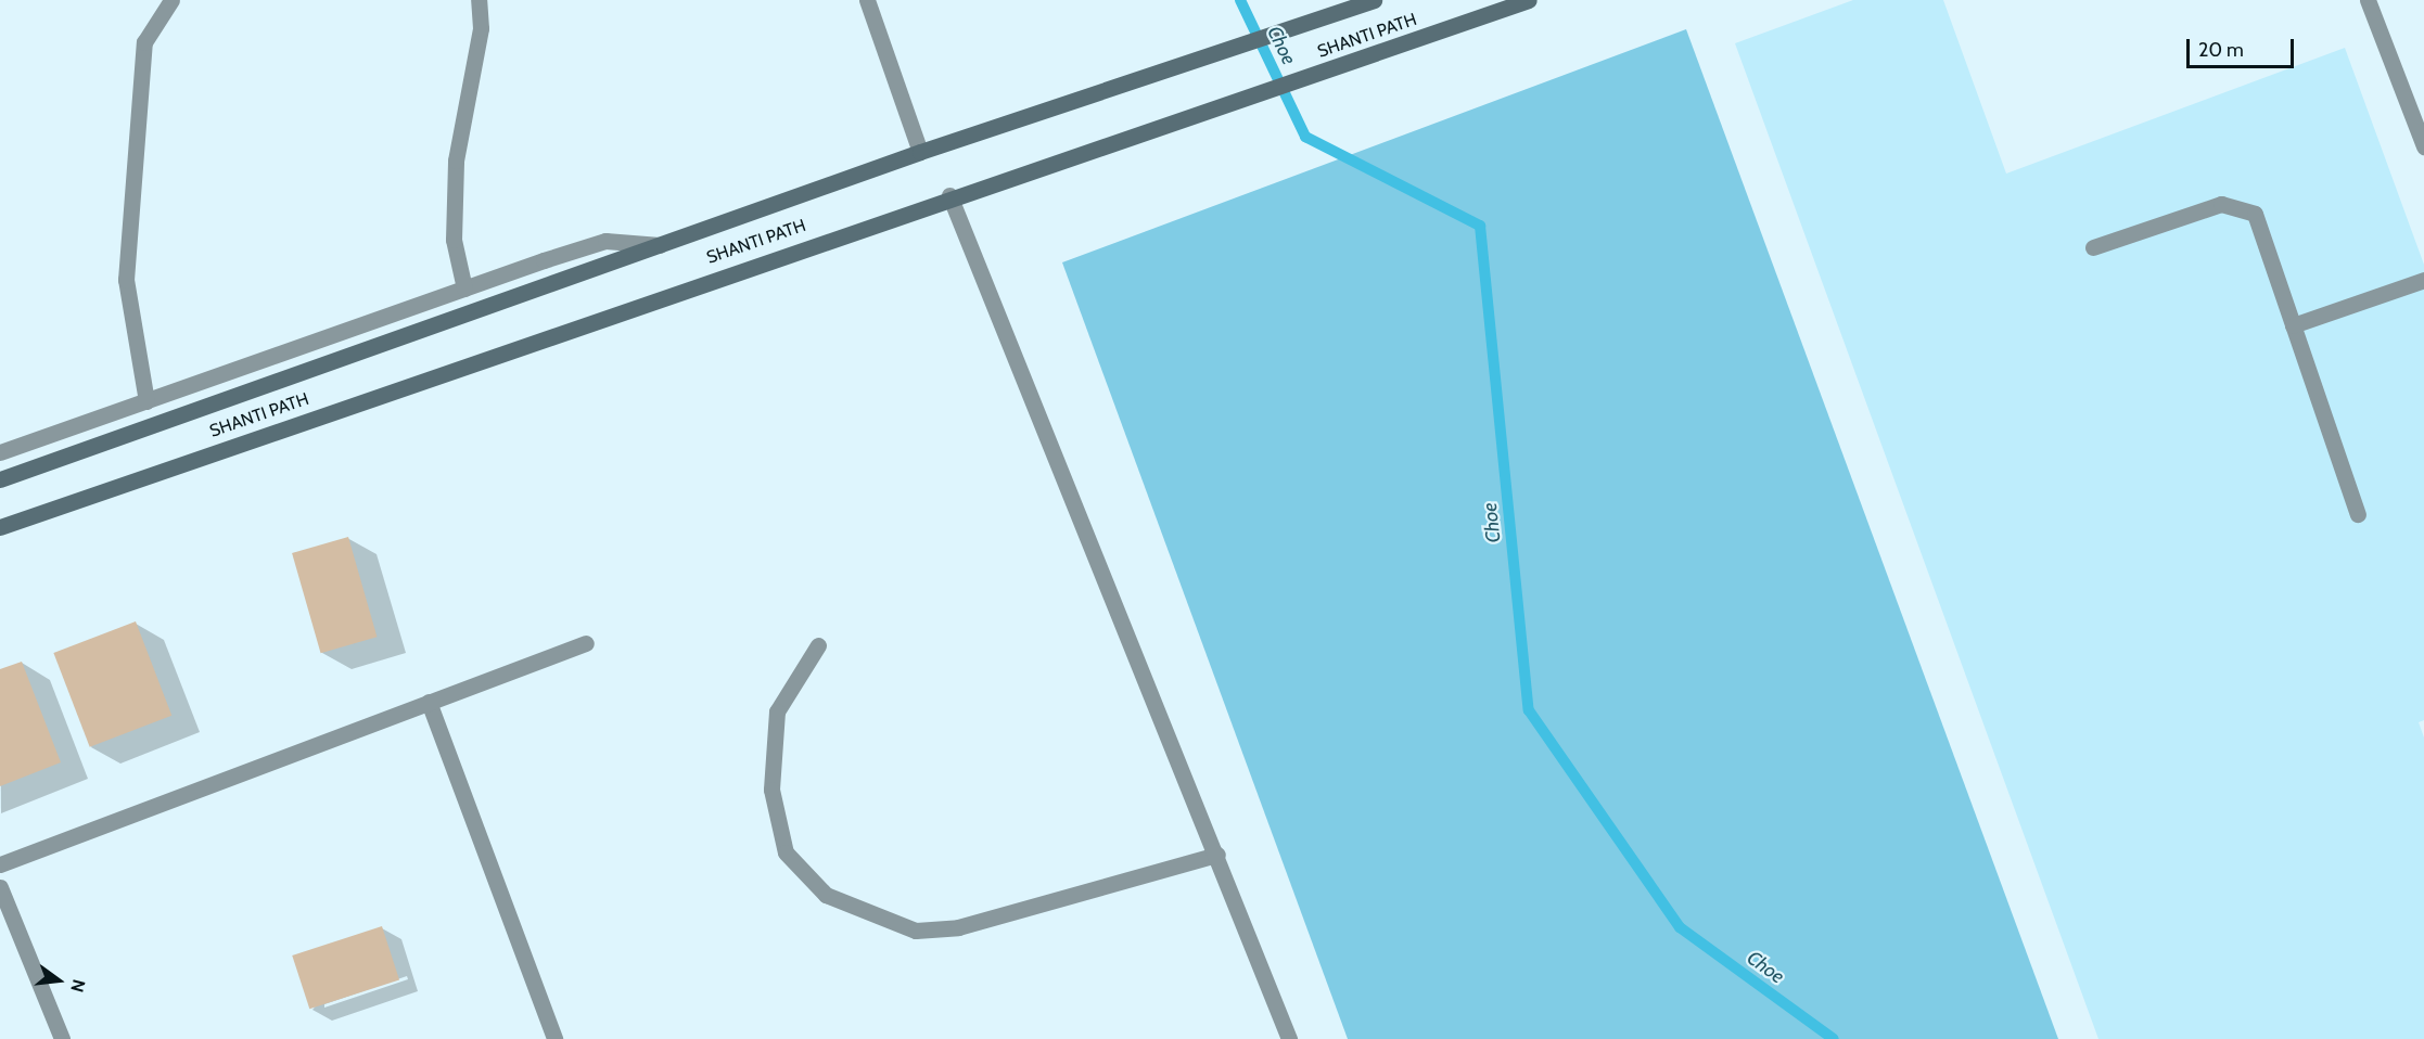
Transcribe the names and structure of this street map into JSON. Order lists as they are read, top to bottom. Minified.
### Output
{"streets":{"main road":["SHANTI PATH"]},"water":["Choe"],"scale_bar":"20 m","north":"right"}
